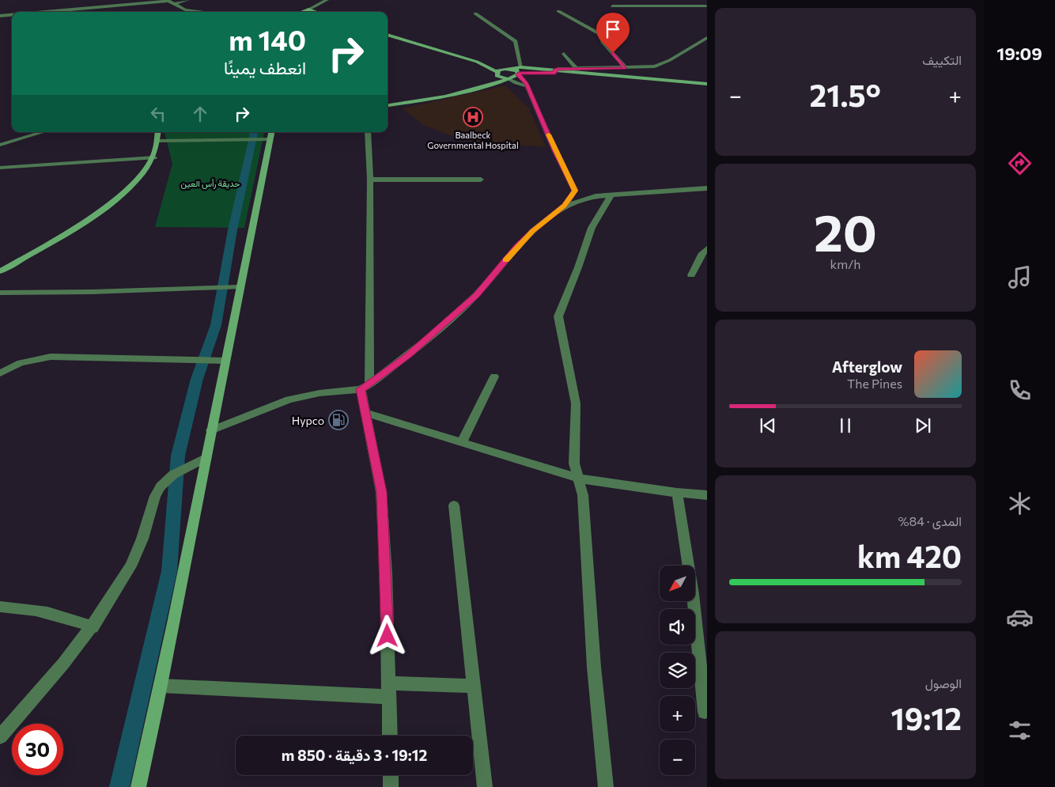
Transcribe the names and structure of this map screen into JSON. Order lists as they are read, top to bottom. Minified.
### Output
{"parks":["حديقة رأس العين"],"places":{"hospital":["Baalbeck Governmental Hospital"],"fuel station":["Hypco"]},"north":"bottom left","page":{"tabs":"19:09","tile":["التكييف",["20","km/h"],["المدى · 84%","420 km"],["الوصول","19:12"]],"turn":["140 m","انعطف يمينًا"],"heat":["−","21.5°","+"],"song":["Afterglow","The Pines"],"map_buttons":["+","−"],"limit":"30","trip":"19:12 · 3 دقيقة · 850 m"}}
